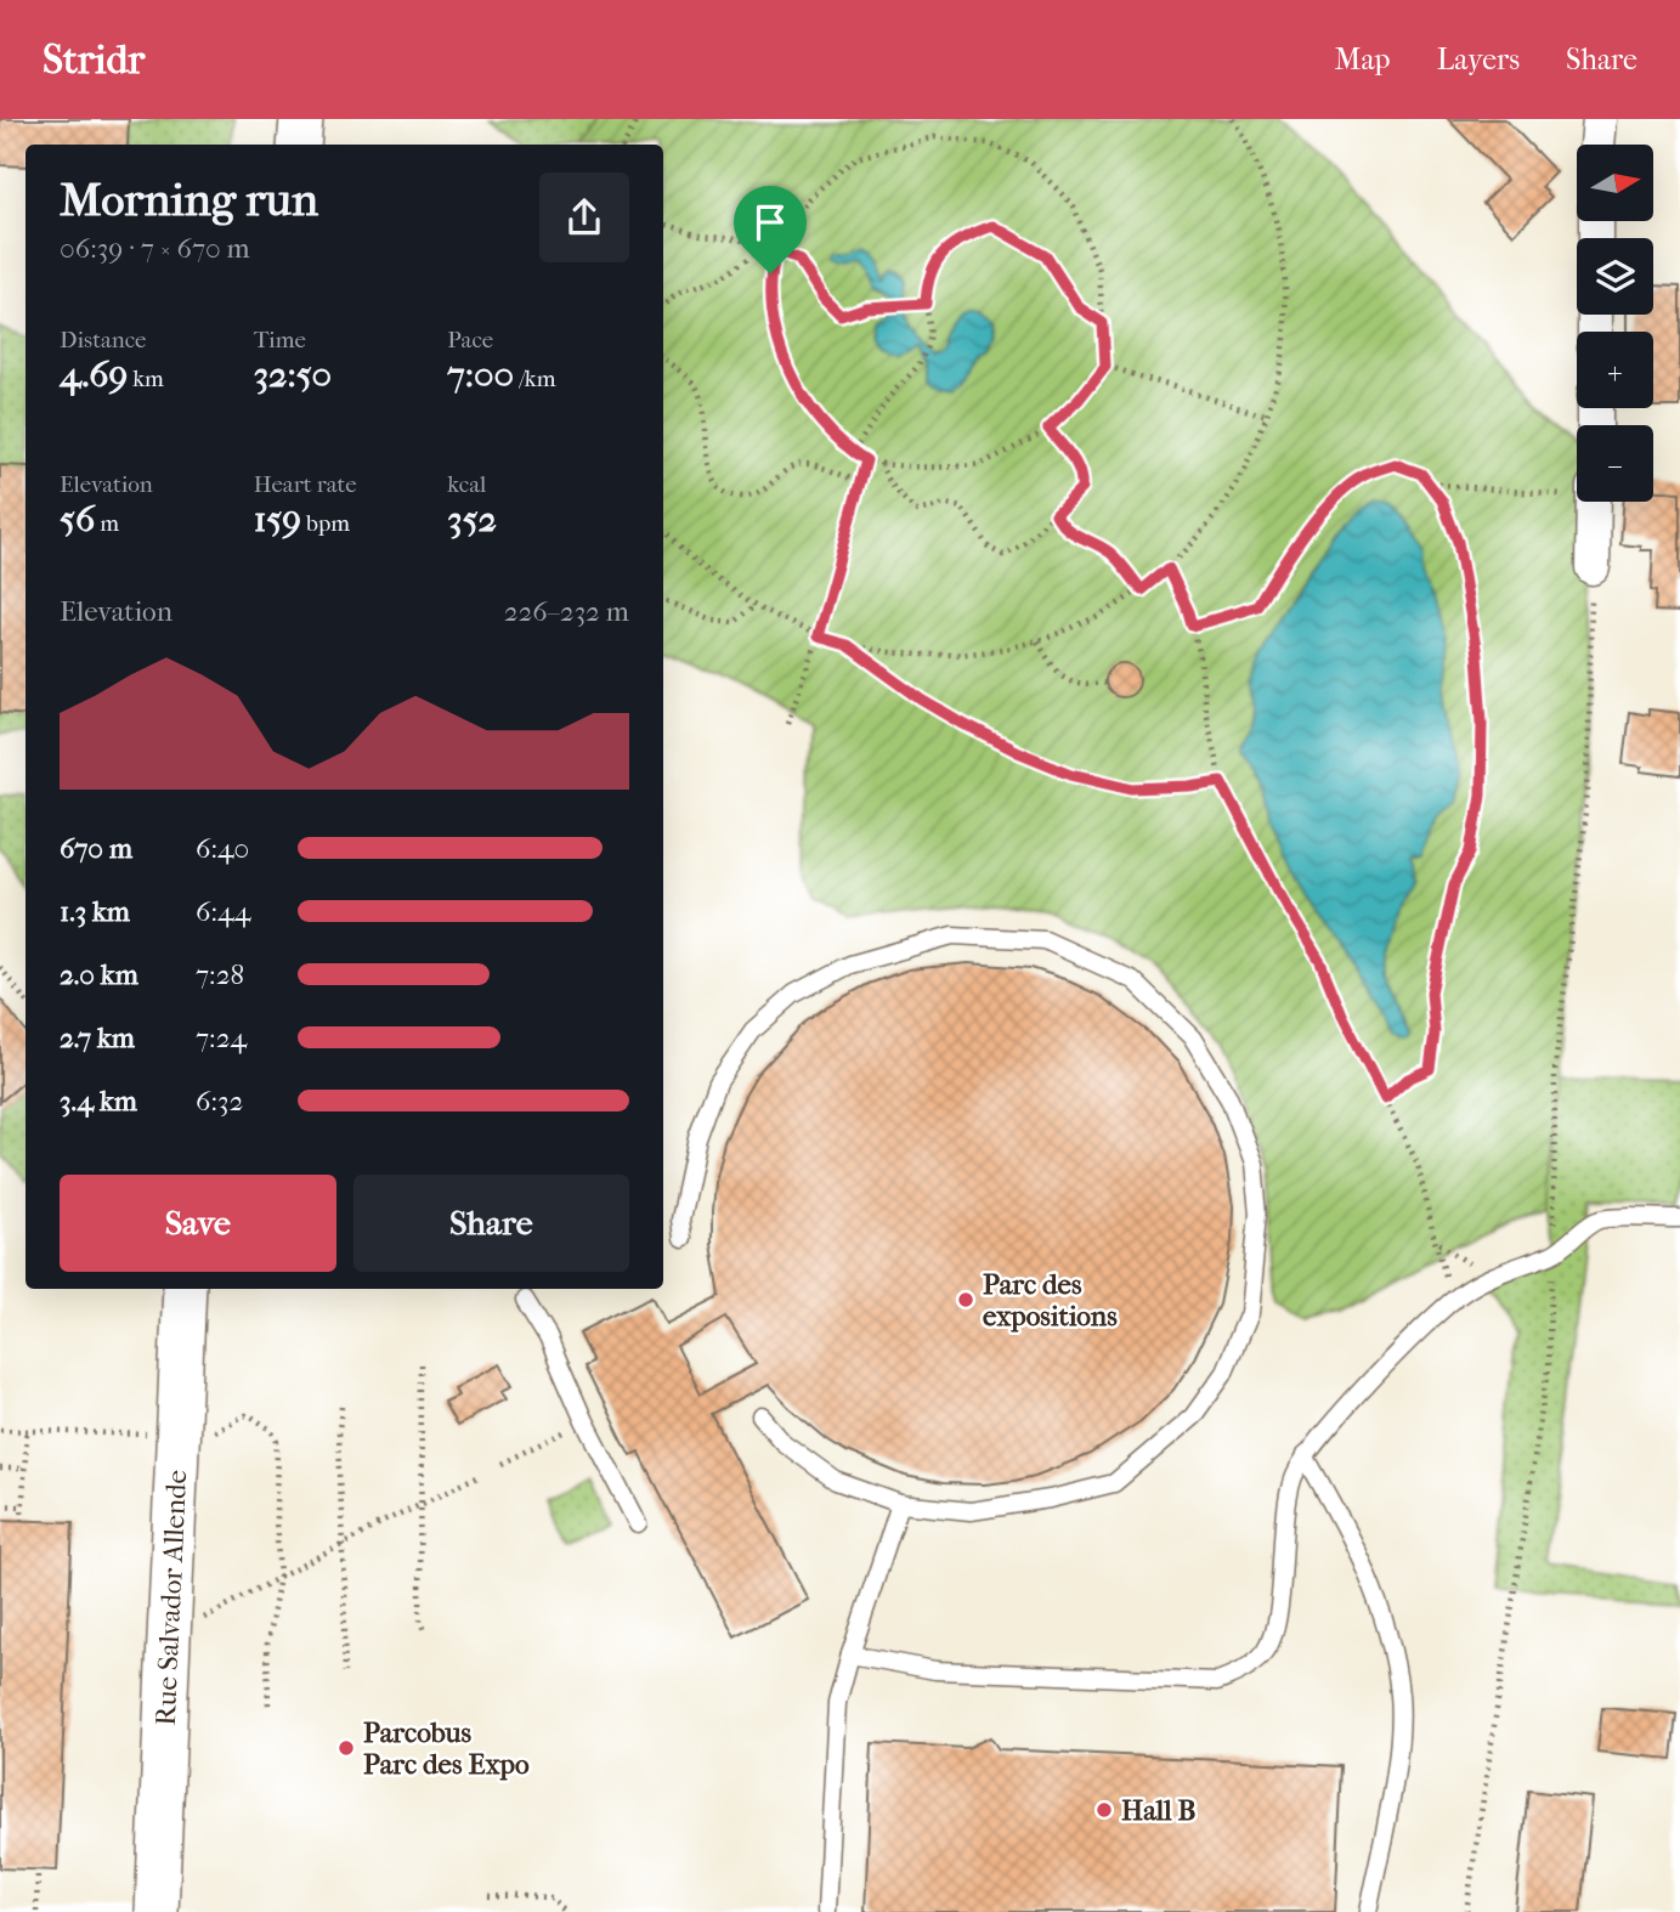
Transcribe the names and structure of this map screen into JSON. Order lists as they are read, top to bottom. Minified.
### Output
{"streets":{"street":["Rue Salvador Allende"]},"places":["Parc des expositions","Parcobus Parc des Expo","Hall B"],"north":"right","page":{"header":"Stridr","nav":["Map","Layers","Share"],"map_buttons":["+","−"],"heading":["Morning run","06:39 · 7 × 670 m"],"stats":[["Distance","4.69 km"],["Time","32:50"],["Pace","7:00 /km"],["Elevation","56 m"],["Heart rate","159 bpm"],["kcal","352"]],"chart":["Elevation","226–232 m"],"list":[{"name":"670 m","note":"6:40"},{"name":"1.3 km","note":"6:44"},{"name":"2.0 km","note":"7:28"},{"name":"2.7 km","note":"7:24"},{"name":"3.4 km","note":"6:32"}],"buttons":["Save","Share"]}}
